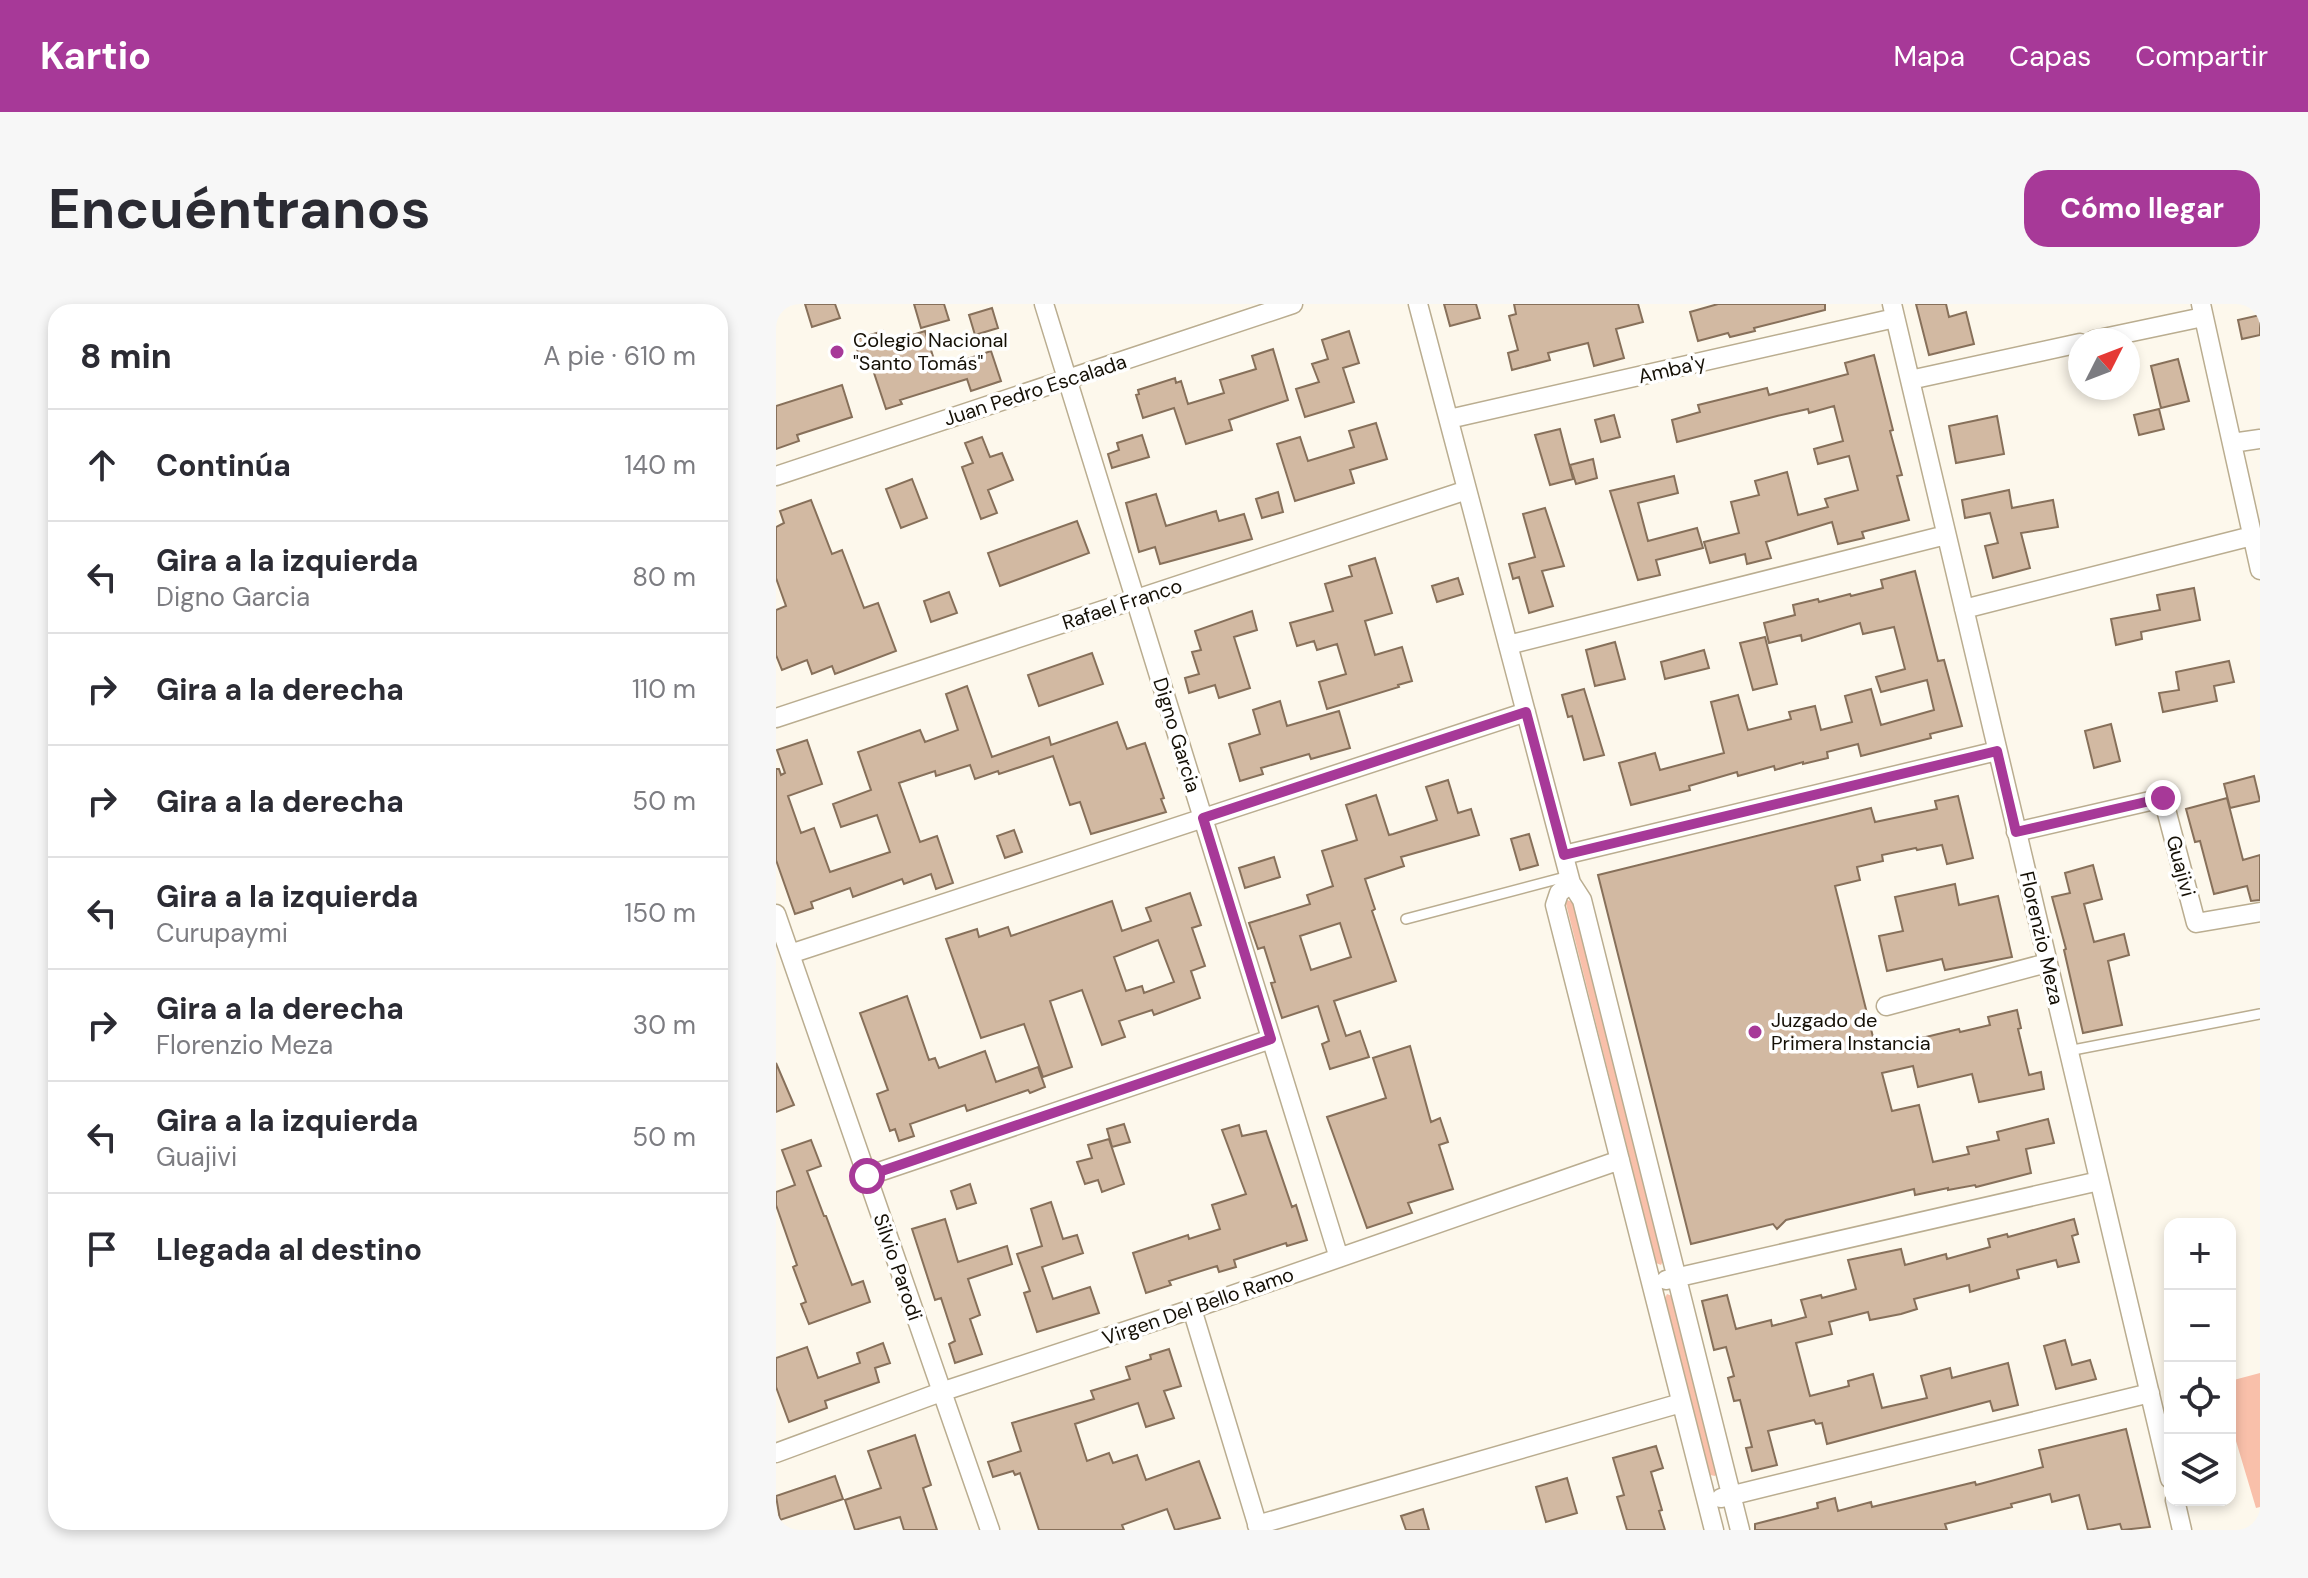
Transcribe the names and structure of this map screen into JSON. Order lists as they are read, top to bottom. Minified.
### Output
{"streets":{"street":["Amba'y","Juan Pedro Escalada","Rafael Franco","Digno Garcia","Guajivi","Florenzio Meza","Silvio Parodi","Virgen Del Bello Ramo"]},"crossings":[["Amba'y","Florenzio Meza"],["Juan Pedro Escalada","Digno Garcia"],["Rafael Franco","Digno Garcia"],["Digno Garcia","Virgen Del Bello Ramo"],["Guajivi","Florenzio Meza"],["Silvio Parodi","Virgen Del Bello Ramo"]],"places":["Colegio Nacional \"Santo Tomás\"","Juzgado de Primera Instancia"],"north":"top right","page":{"header":"Kartio","nav":["Mapa","Capas","Compartir"],"buttons":"Cómo llegar","title":"Encuéntranos","heading":["8 min","A pie · 610 m"],"list":[["Continúa","140 m"],["Gira a la izquierda","Digno Garcia","80 m"],["Gira a la derecha","110 m"],["Gira a la derecha","50 m"],["Gira a la izquierda","Curupaymi","150 m"],["Gira a la derecha","Florenzio Meza","30 m"],["Gira a la izquierda","Guajivi","50 m"],"Llegada al destino"],"map_buttons":["+","−"]}}
